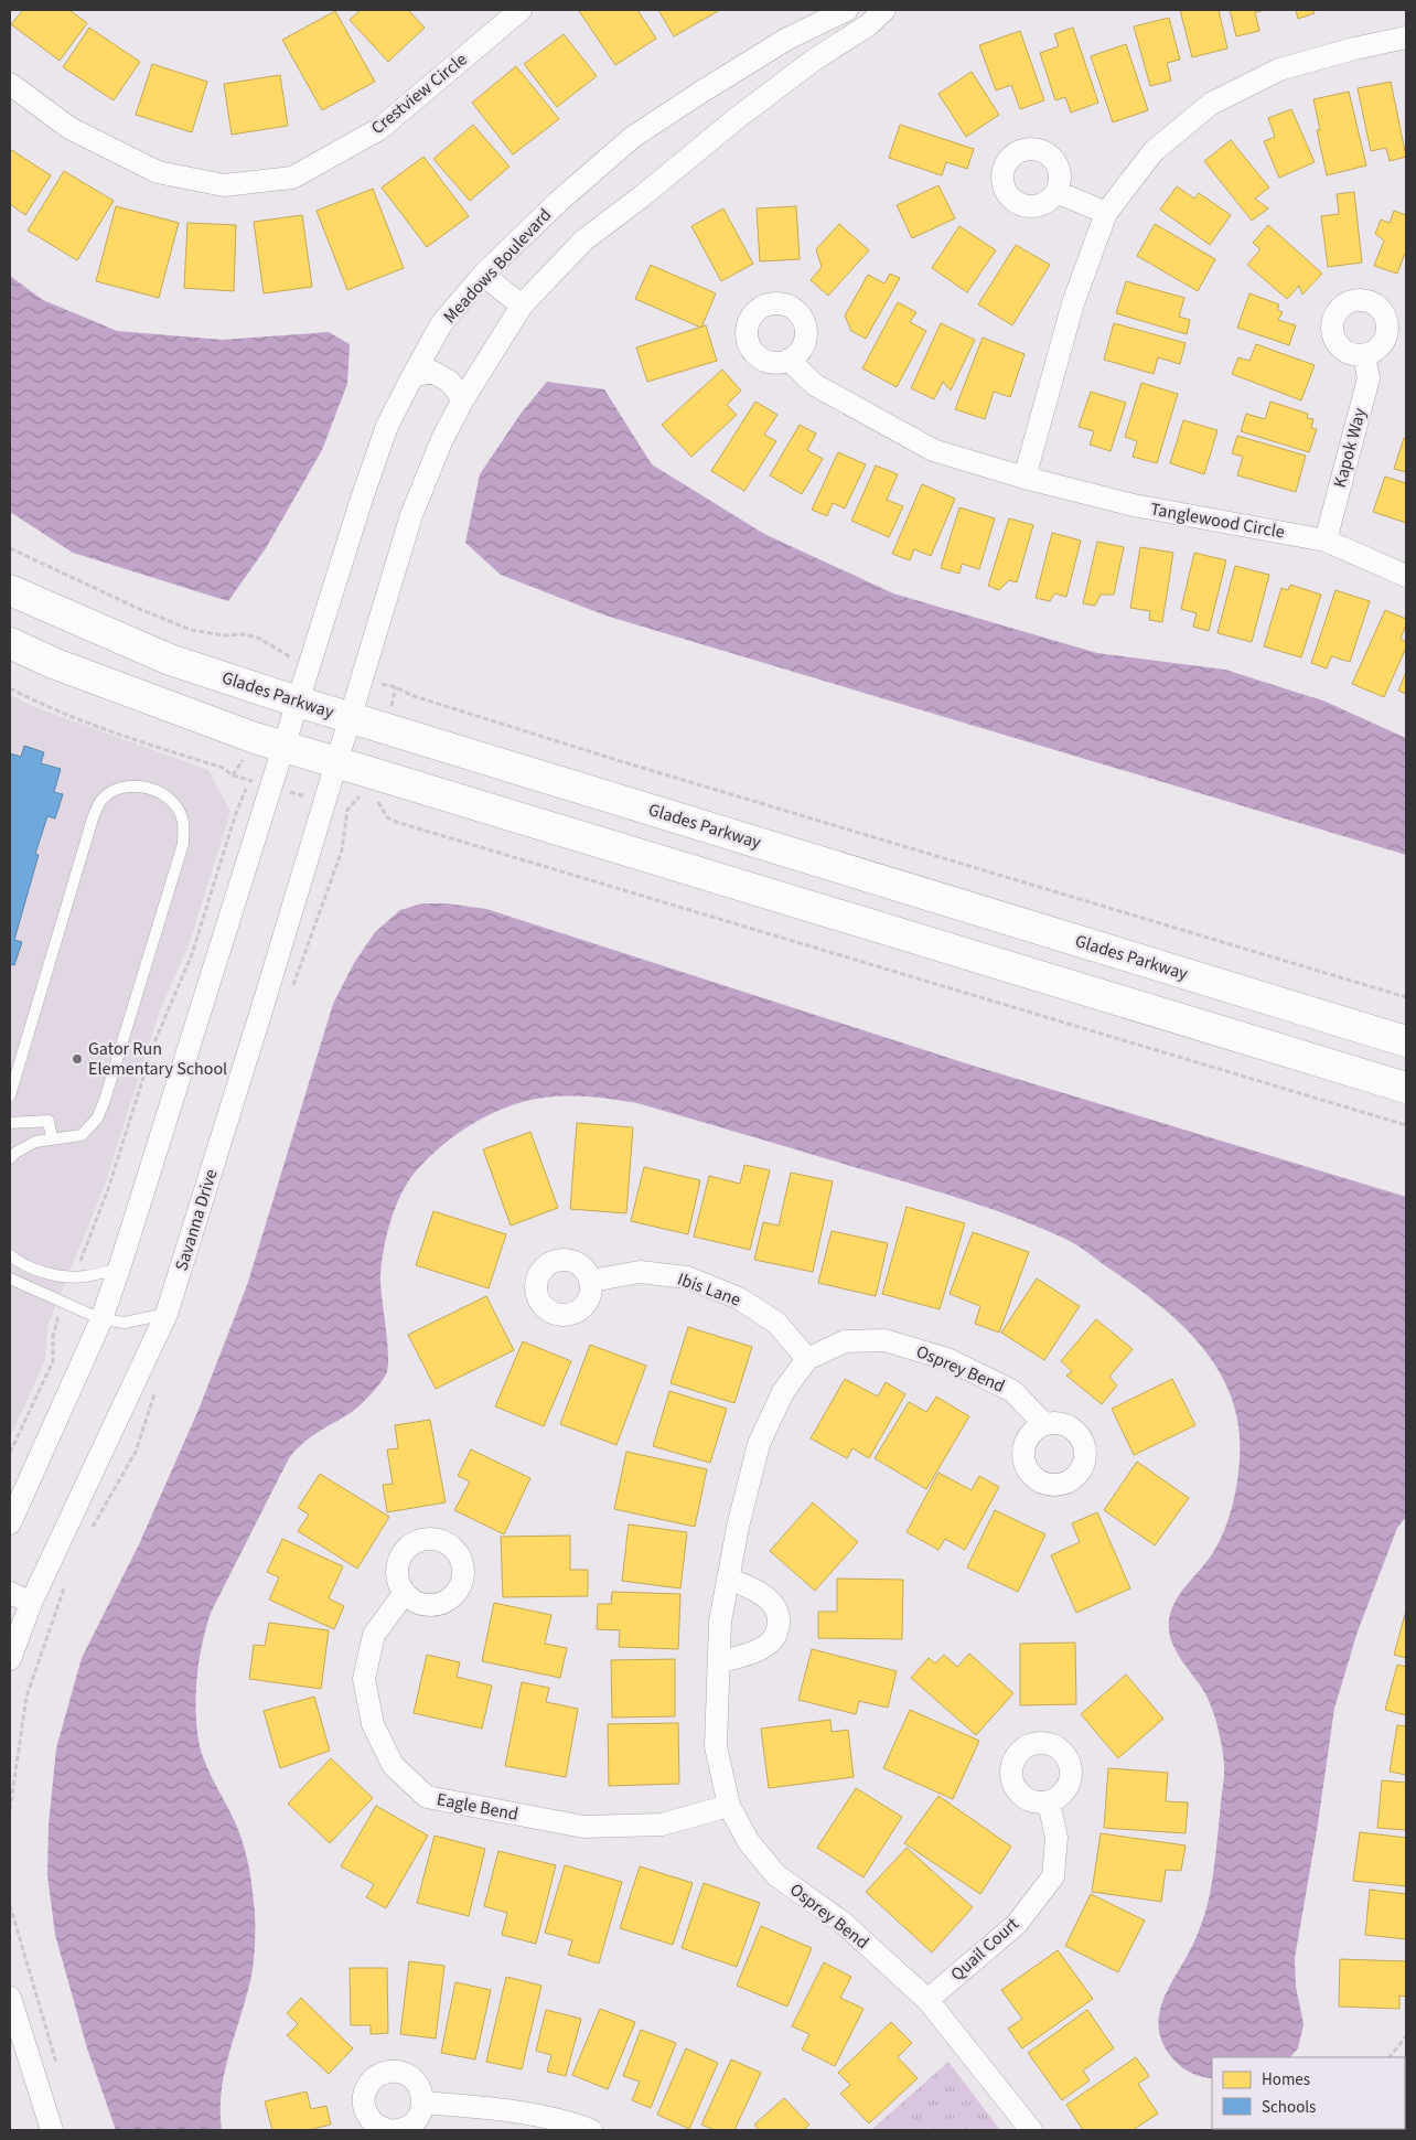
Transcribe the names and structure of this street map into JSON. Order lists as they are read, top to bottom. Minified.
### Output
{"streets":{"main road":["Glades Parkway"],"street":["Crestview Circle","Meadows Boulevard","Kapok Way","Tanglewood Circle","Savanna Drive","Ibis Lane","Osprey Bend","Eagle Bend","Quail Court"]},"crossings":[["Meadows Boulevard","Glades Parkway"],["Kapok Way","Tanglewood Circle"],["Ibis Lane","Osprey Bend"],["Osprey Bend","Eagle Bend"],["Osprey Bend","Quail Court"]],"places":["Gator Run Elementary School"],"legend":["Homes","Schools"]}
